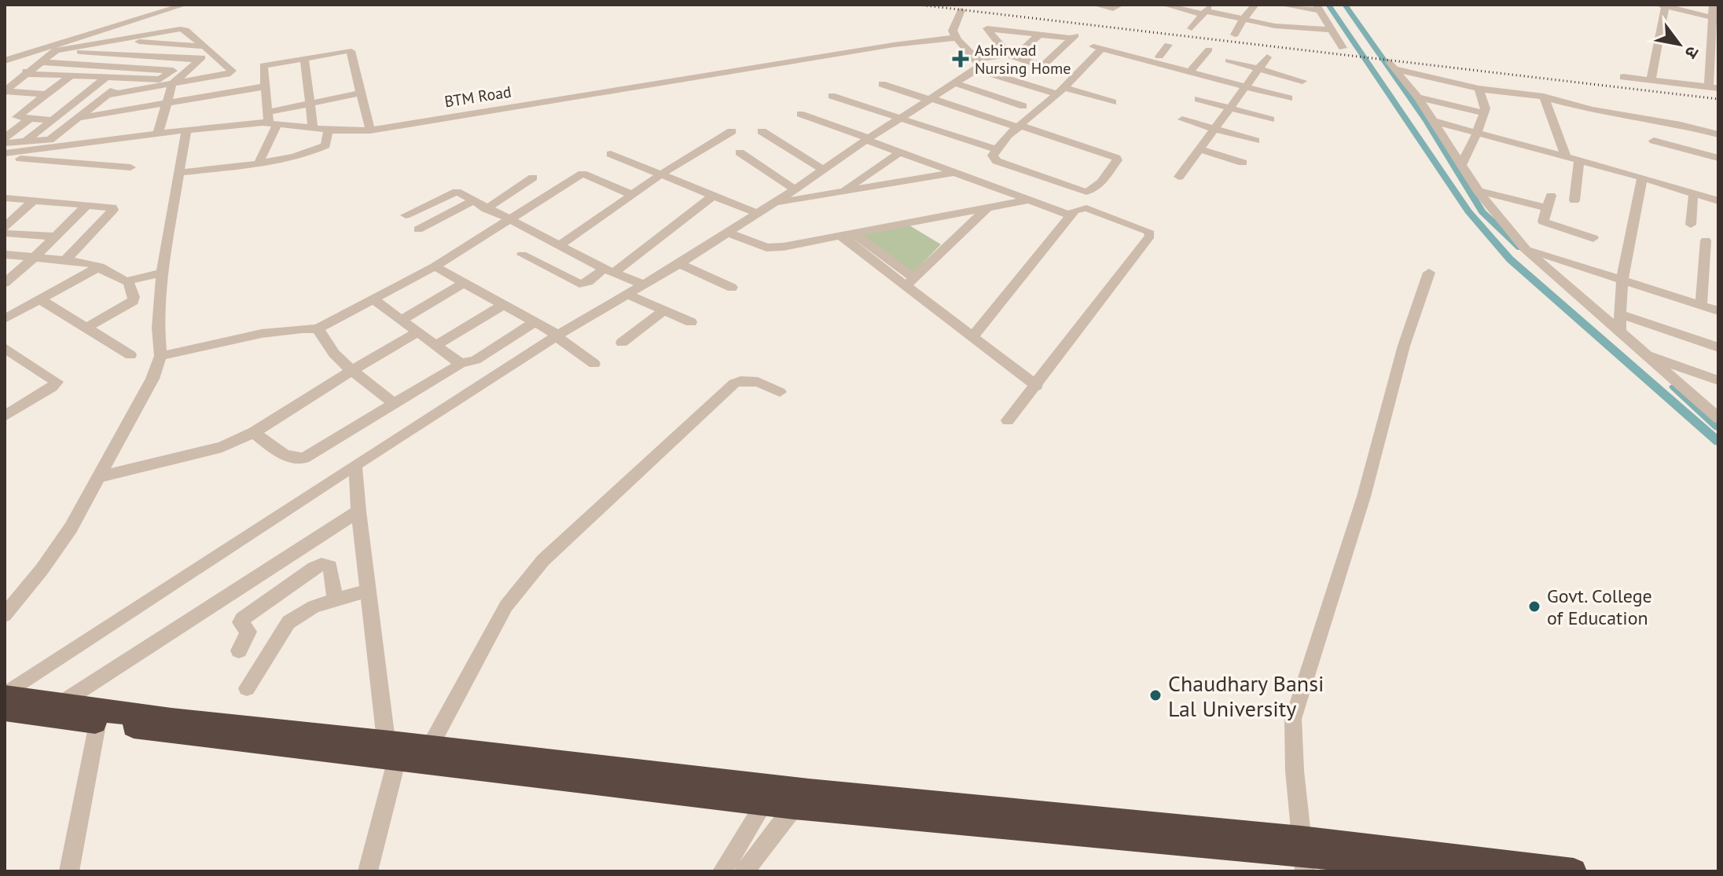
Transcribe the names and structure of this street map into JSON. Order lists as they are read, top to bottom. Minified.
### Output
{"streets":{"street":["BTM Road"]},"places":{"health":["Ashirwad Nursing Home"],"other":["Govt. College of Education","Chaudhary Bansi Lal University"]},"north":"bottom right"}
